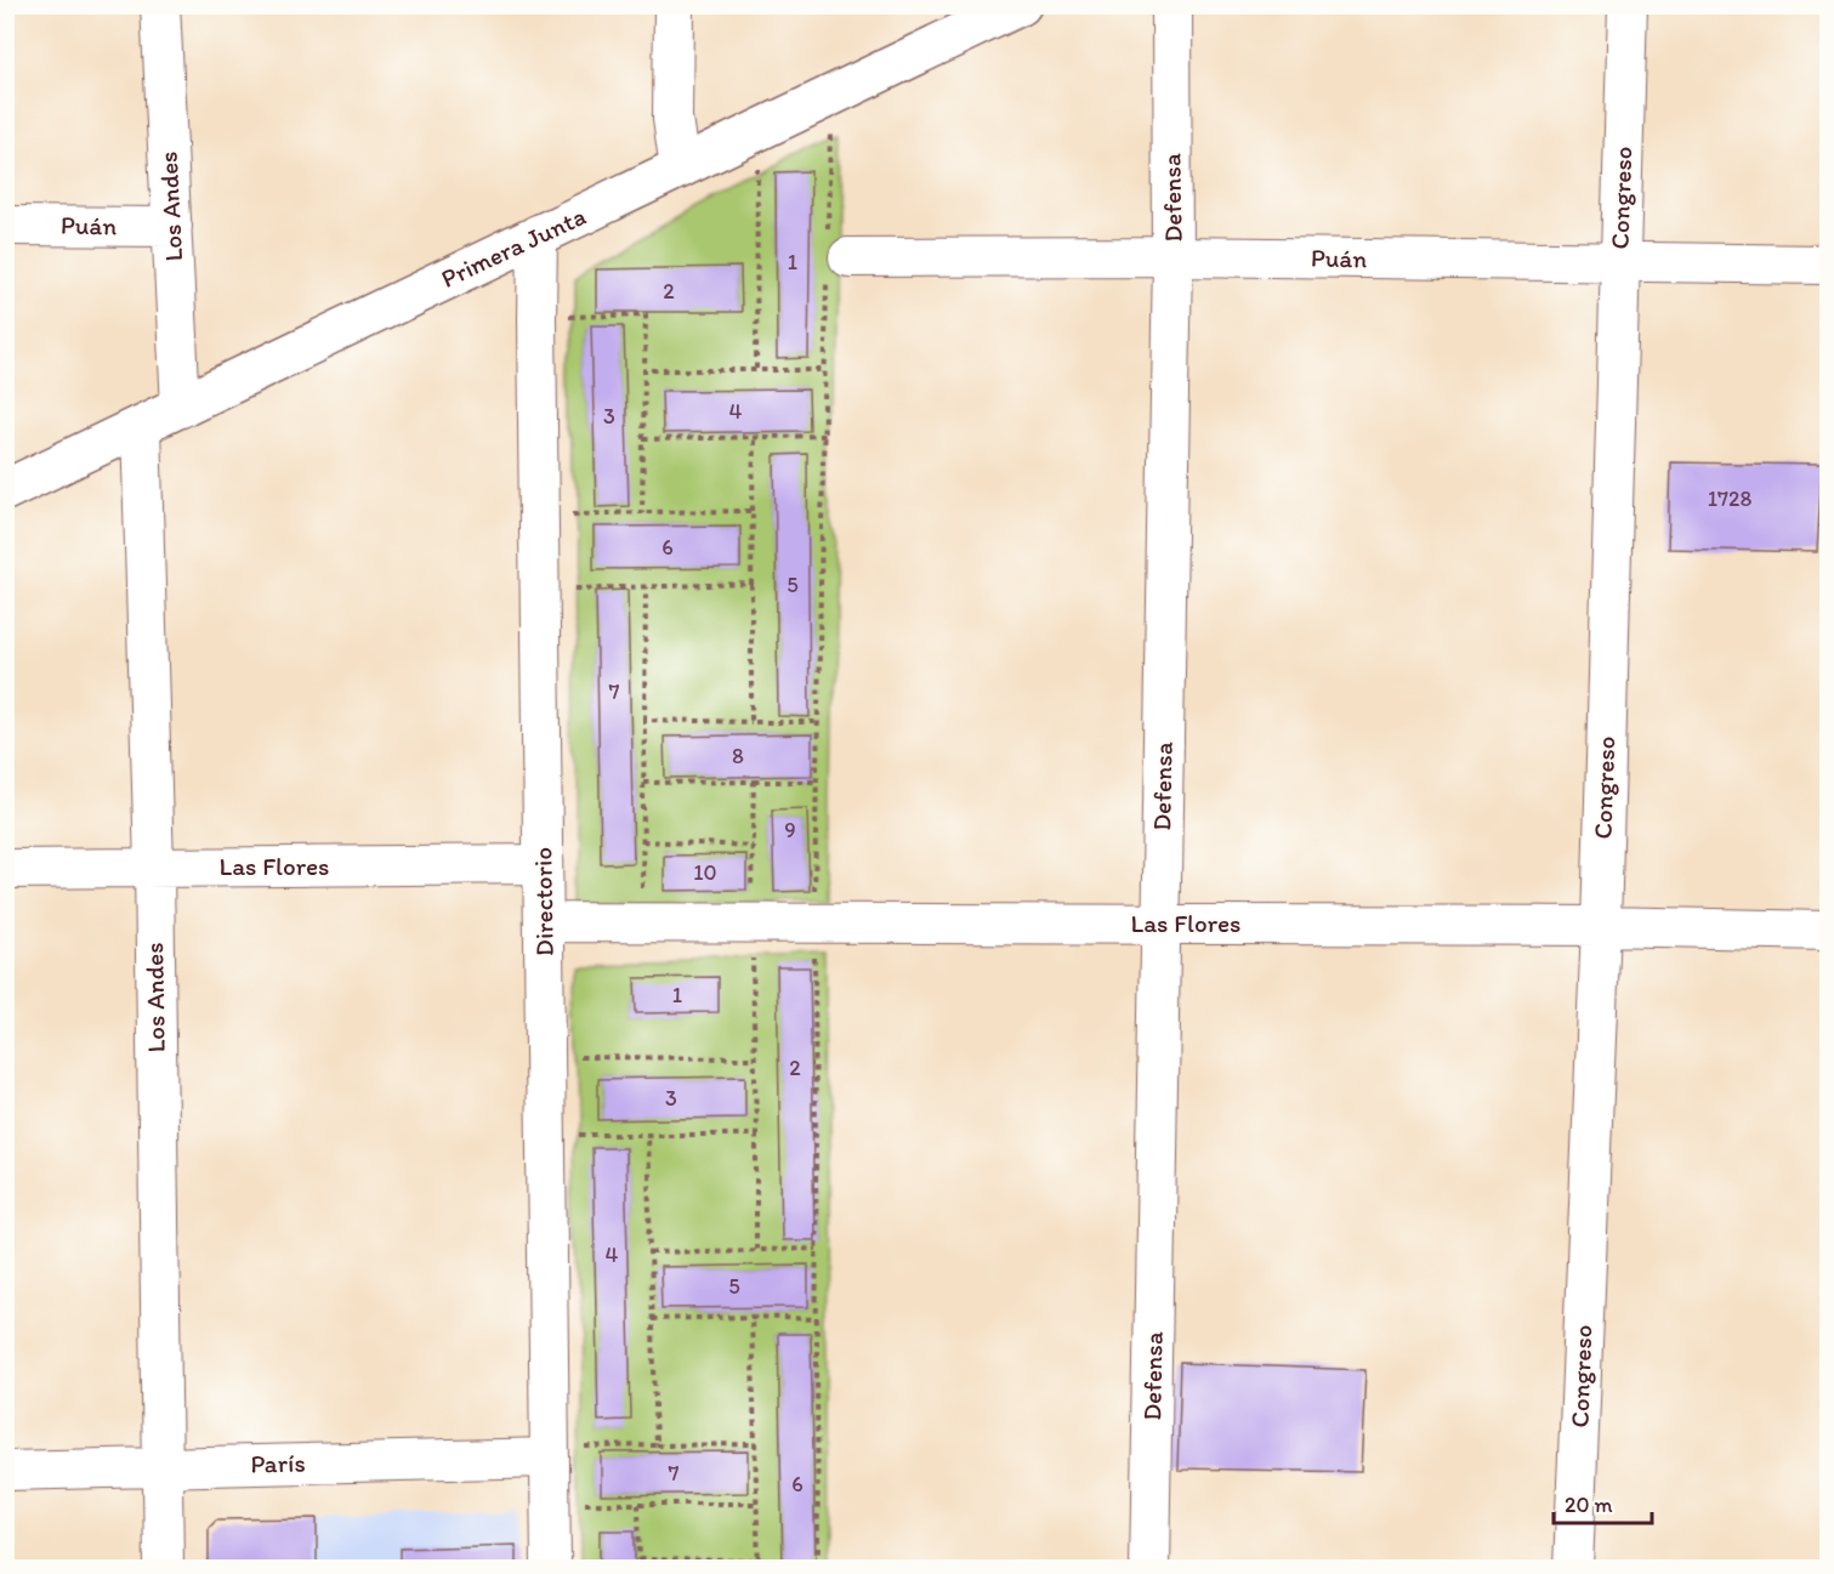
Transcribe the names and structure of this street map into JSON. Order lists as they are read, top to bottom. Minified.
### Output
{"streets":{"street":["Defensa","Congreso","Los Andes","Puán","Primera Junta","Las Flores","Directorio","París"]},"crossings":[["Defensa","Puán"],["Defensa","Las Flores"],["Congreso","Puán"],["Congreso","Las Flores"],["Los Andes","Puán"],["Los Andes","Primera Junta"],["Los Andes","Las Flores"],["Los Andes","París"],["Primera Junta","Directorio"],["Las Flores","Directorio"],["Directorio","París"]],"house_numbers":["1","2","4","3","1728","6","5","7","8","9","10","1","2","3","4","5","7","6"],"scale_bar":"20 m"}
